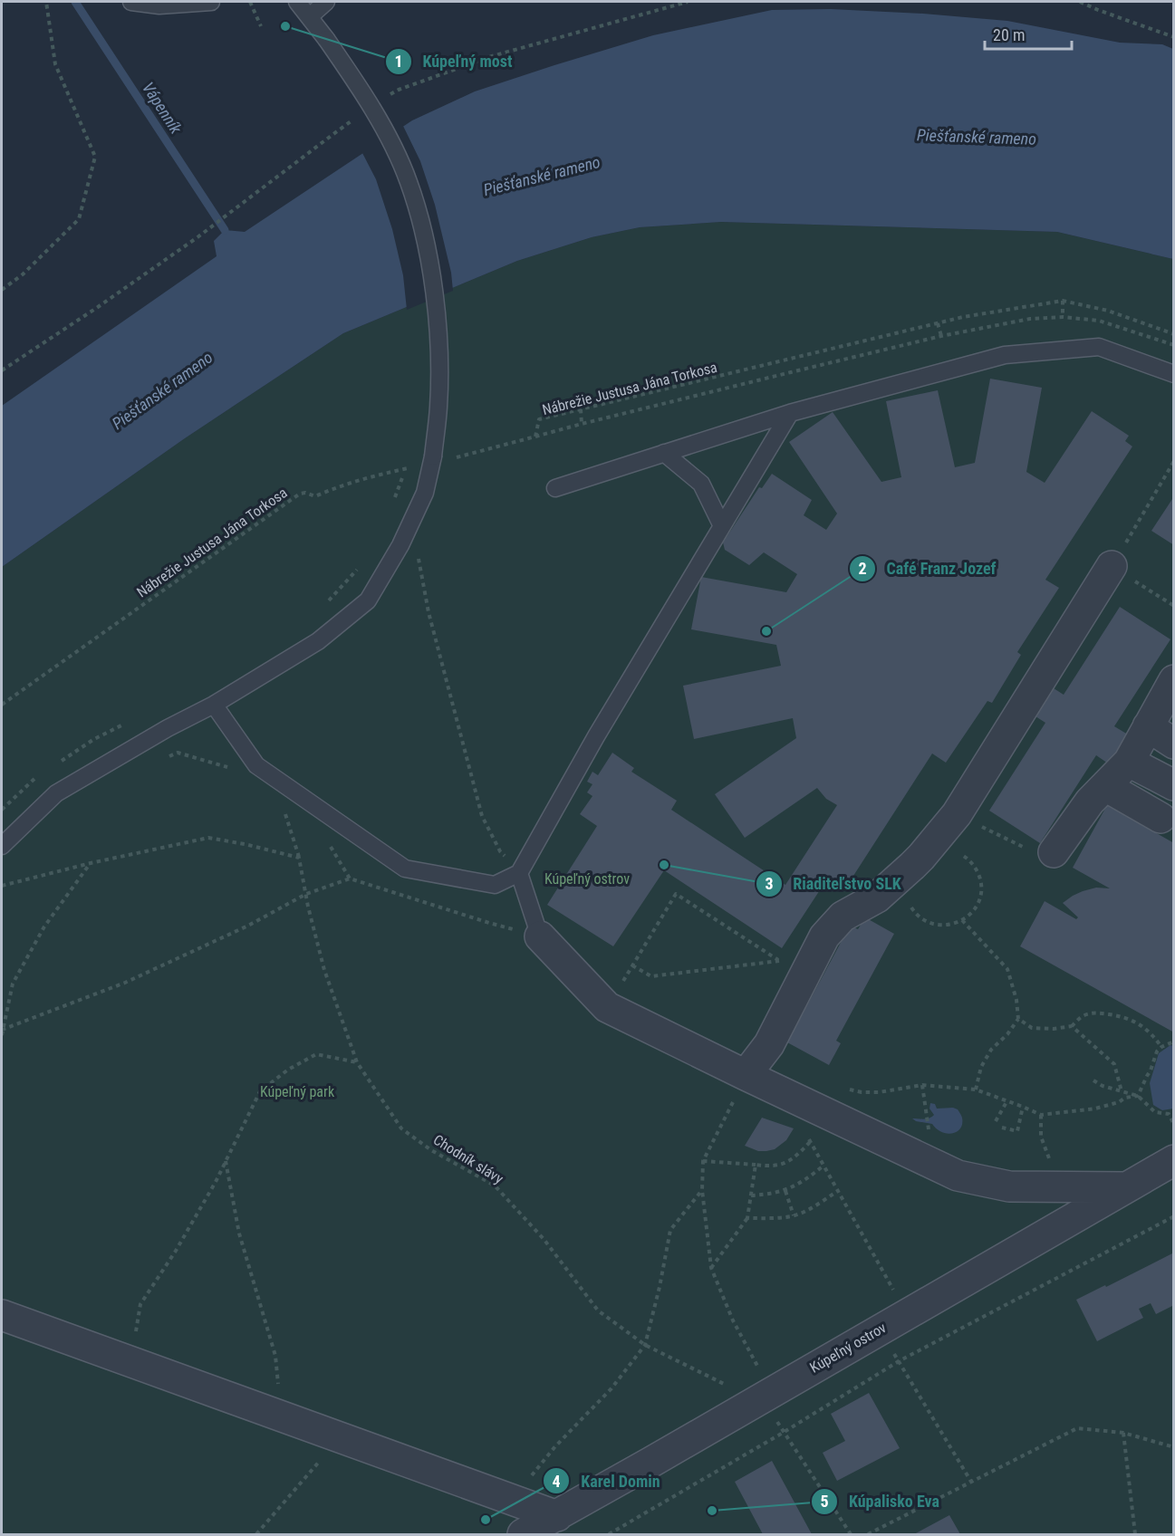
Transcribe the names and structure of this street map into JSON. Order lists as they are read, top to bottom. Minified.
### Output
{"streets":{"street":["Kúpeľný ostrov"],"path":["Nábrežie Justusa Jána Torkosa","Chodník slávy"]},"crossings":[["Chodník slávy","Kúpeľný ostrov"]],"water":["Vápenník","Piešťanské rameno"],"parks":["Kúpeľný ostrov","Kúpeľný park"],"places":["Kúpeľný most","Café Franz Jozef","Riaditeľstvo SLK","Kúpalisko Eva","Karel Domin"],"scale_bar":"20 m"}
